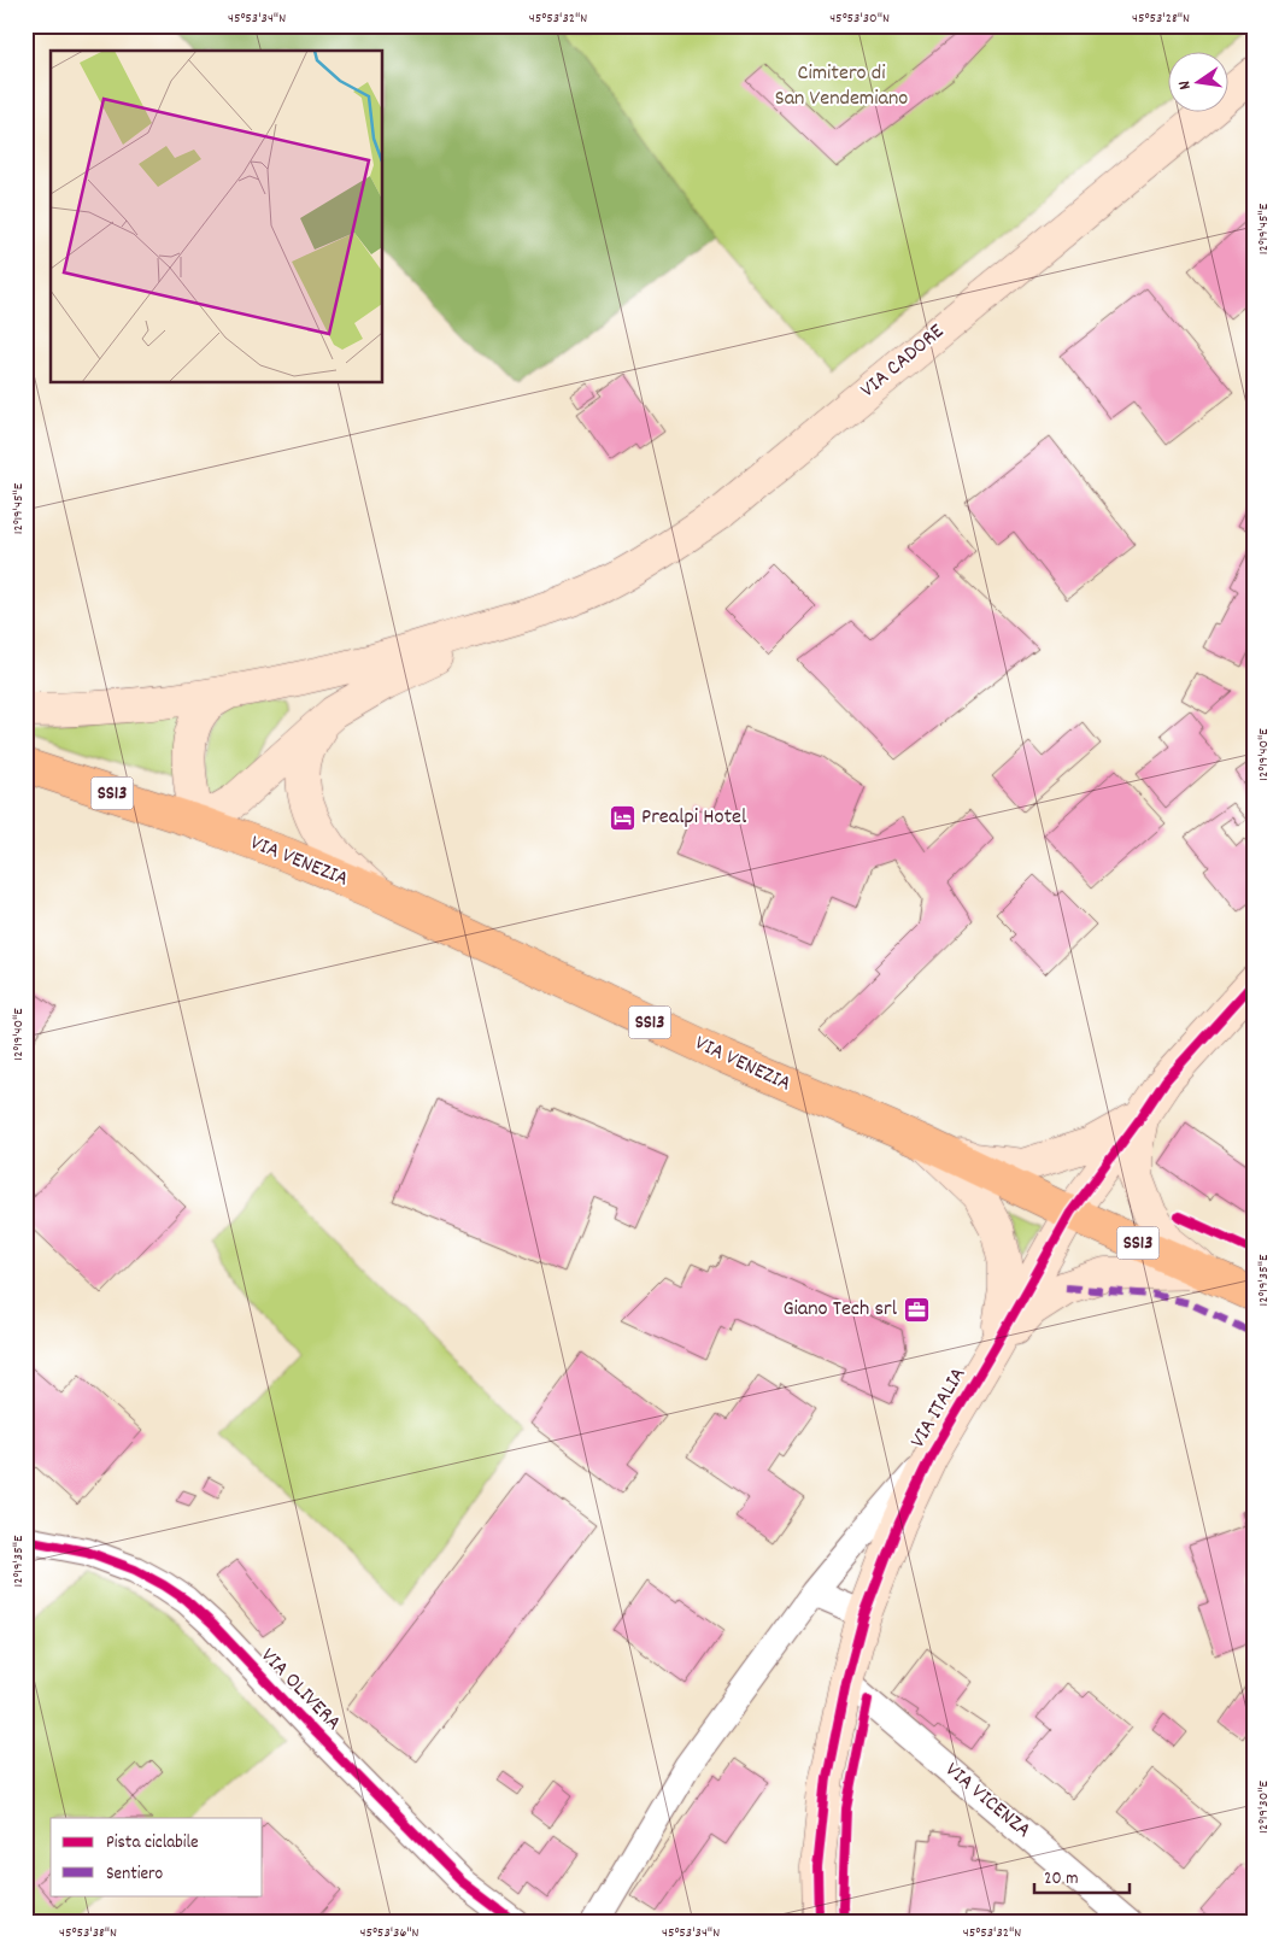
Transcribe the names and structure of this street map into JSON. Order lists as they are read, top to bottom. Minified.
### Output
{"streets":{"main road":["VIA CADORE","SS13","VIA VENEZIA","VIA ITALIA"],"street":["VIA OLIVERA","VIA VICENZA"]},"crossings":[["SS13","VIA VENEZIA"],["VIA VENEZIA","VIA ITALIA"],["VIA ITALIA","VIA VICENZA"]],"parks":["Cimitero di San Vendemiano"],"places":{"hotel":["Prealpi Hotel"],"office":["Giano Tech srl"]},"legend":["Pista ciclabile","Sentiero"],"scale_bar":"20 m","north":"left","coordinates":["45°53'34\"N","45°53'32\"N","45°53'30\"N","45°53'28\"N","12°19'45\"E","12°19'40\"E","12°19'35\"E","12°19'30\"E","45°53'38\"N","45°53'36\"N"]}
